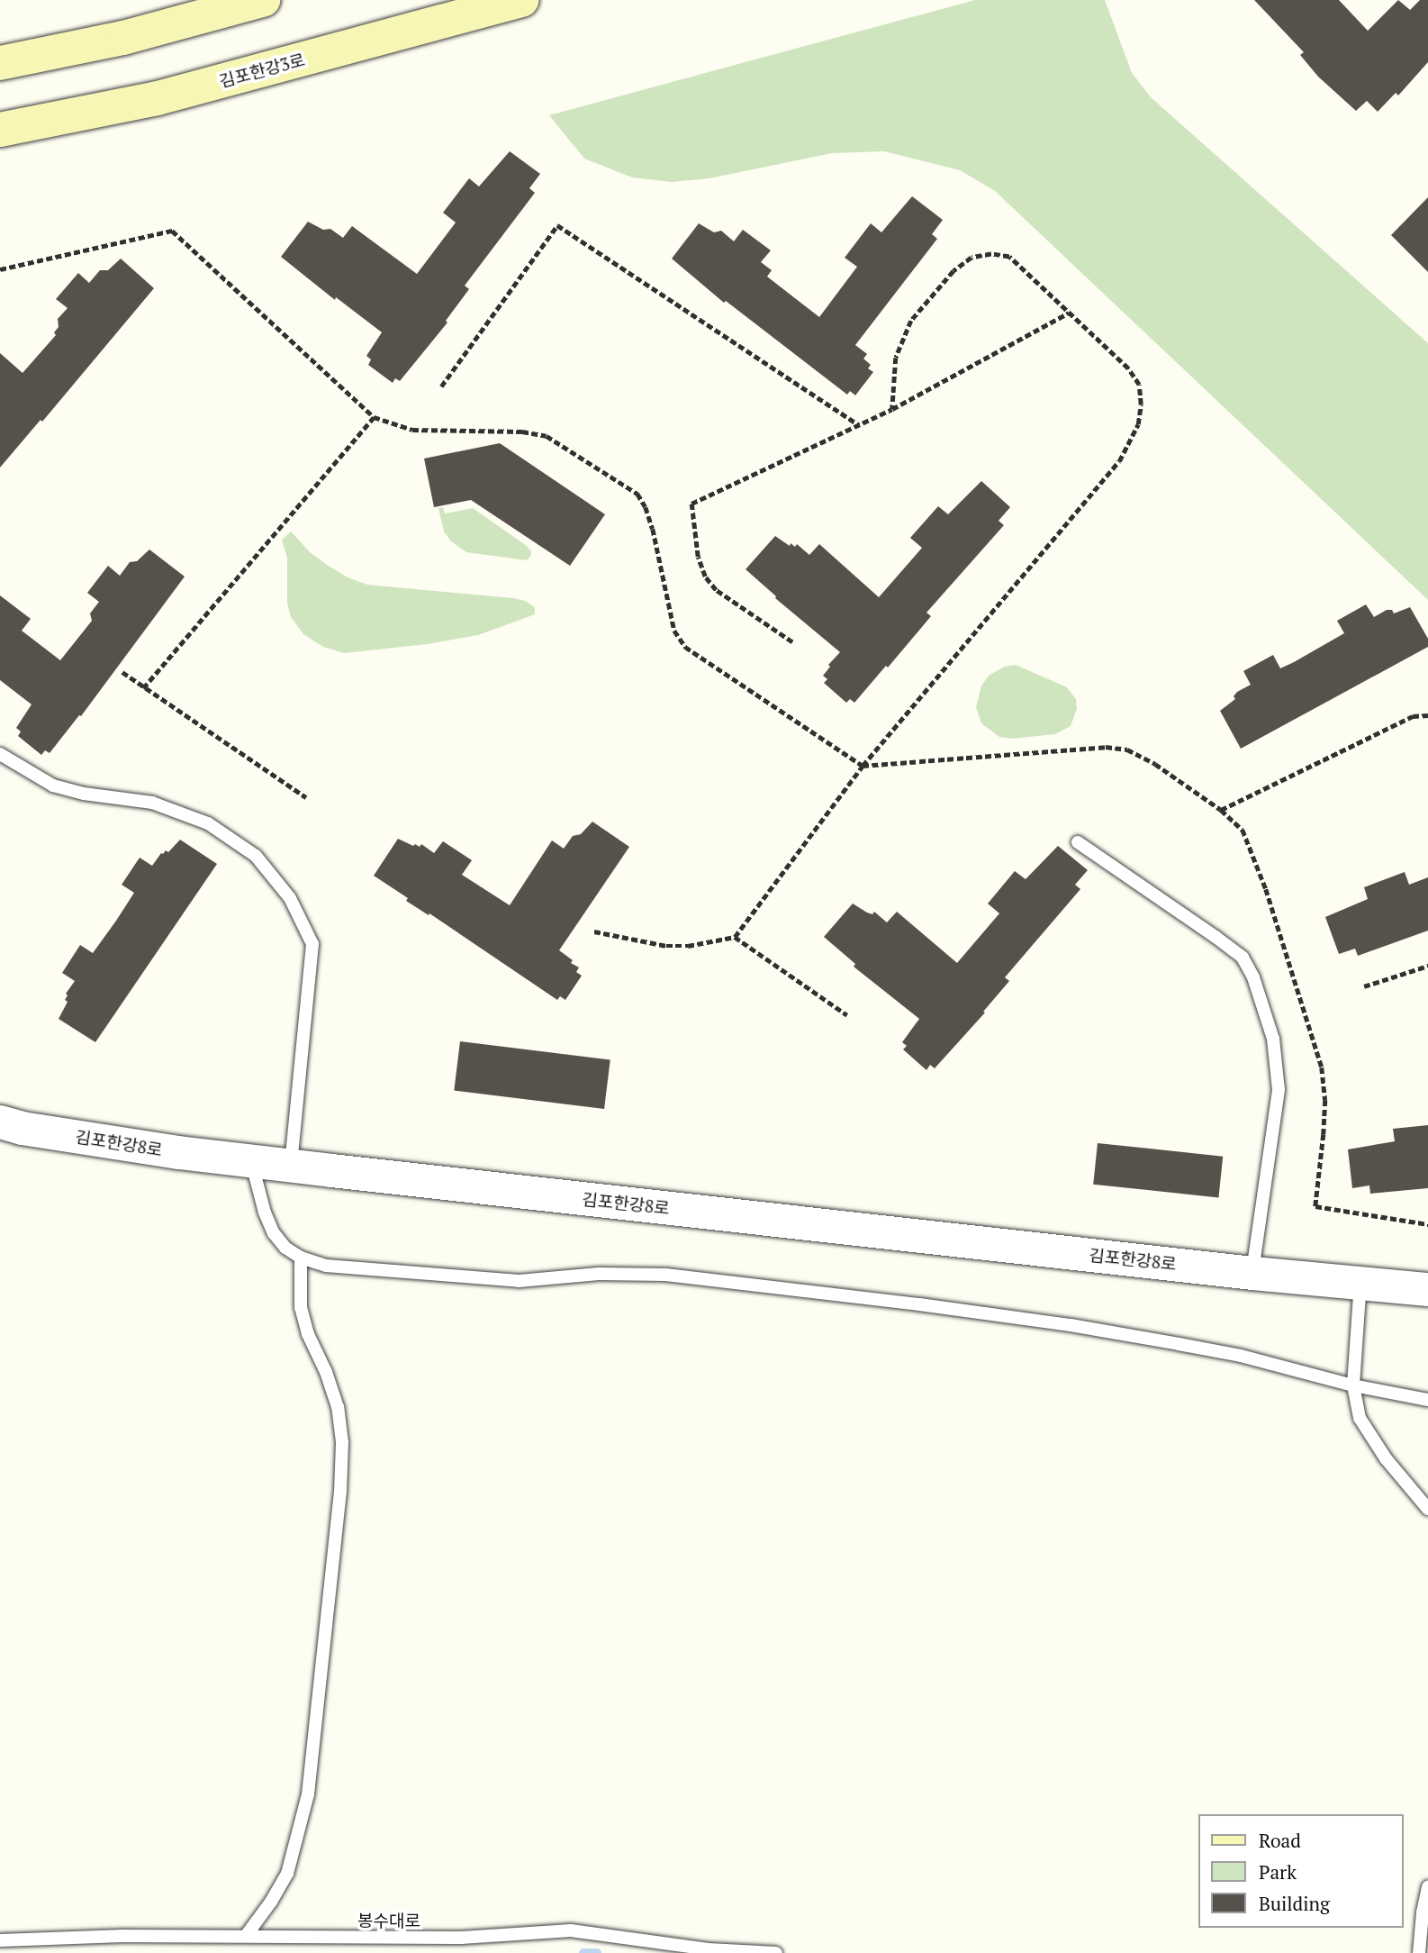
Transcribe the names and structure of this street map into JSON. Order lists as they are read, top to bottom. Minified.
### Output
{"streets":{"main road":["김포한강3로"],"street":["김포한강8로"],"lane":["봉수대로"]},"legend":["Road","Park","Building"]}
